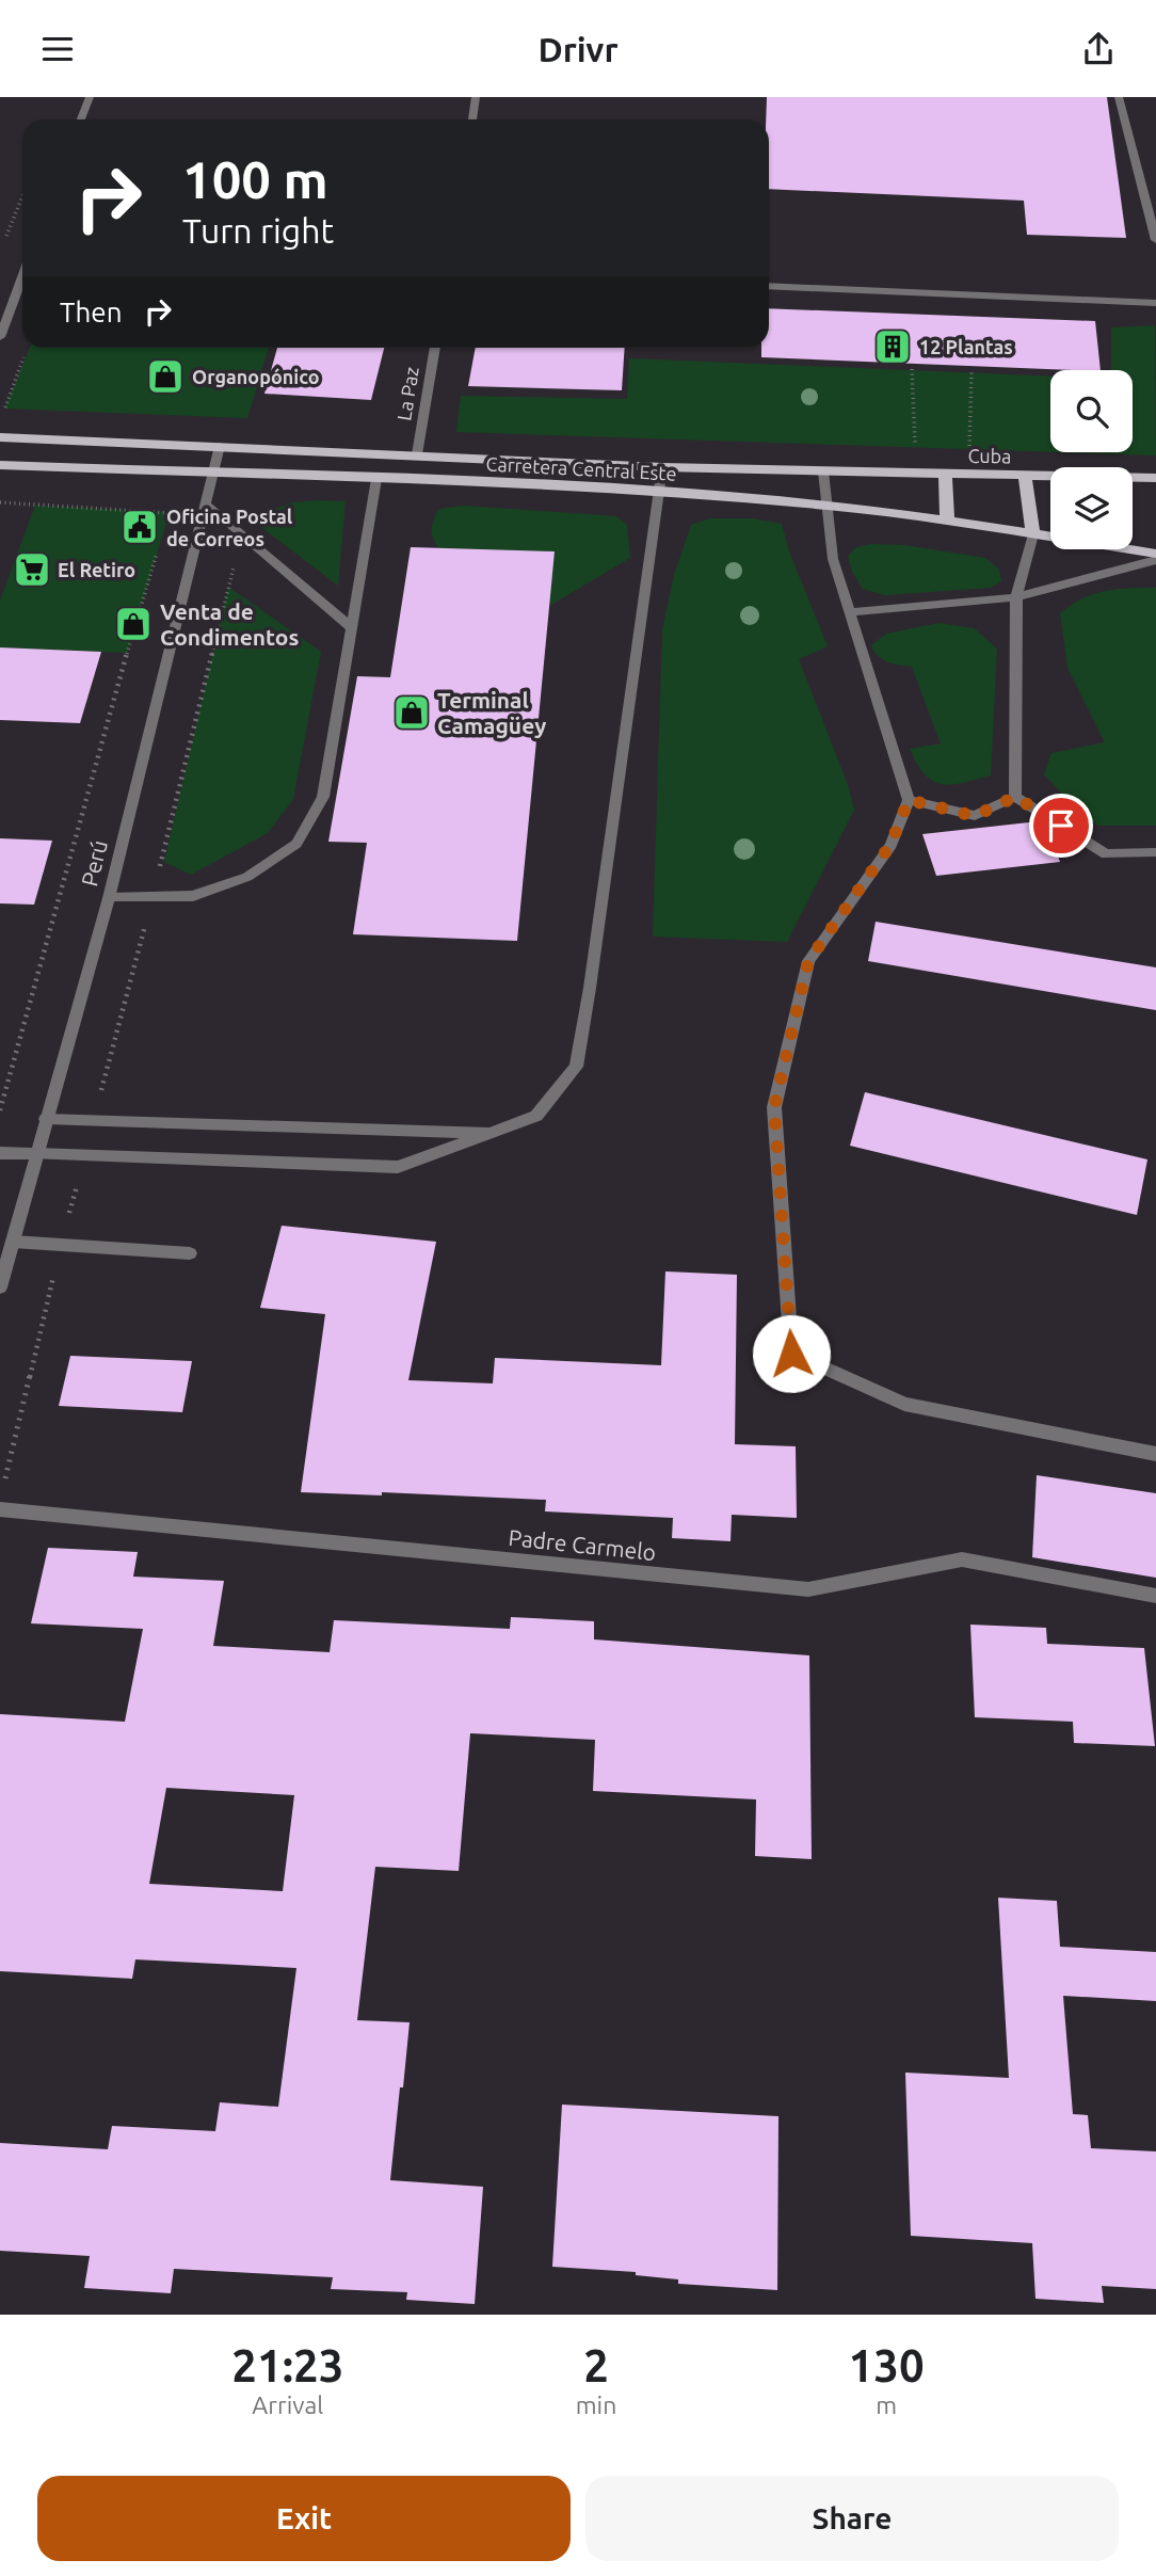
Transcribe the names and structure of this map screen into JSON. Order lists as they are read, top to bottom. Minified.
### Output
{"streets":{"main road":["Cuba","Carretera Central Este"],"street":["La Paz","Perú","Padre Carmelo"]},"crossings":[["La Paz","Carretera Central Este"],["Cuba","Carretera Central Este"],["Carretera Central Este","Perú"]],"places":{"building":["12 Plantas"],"shop":["Organopónico","Venta de Condimentos","Terminal Camagüey"],"public building":["Oficina Postal de Correos"],"supermarket":["El Retiro"]},"page":{"header":"Drivr","turn":["100 m","Turn right"],"then":"Then","eta":["21:23","Arrival","2","min","130","m"],"buttons":["Exit","Share"]}}
